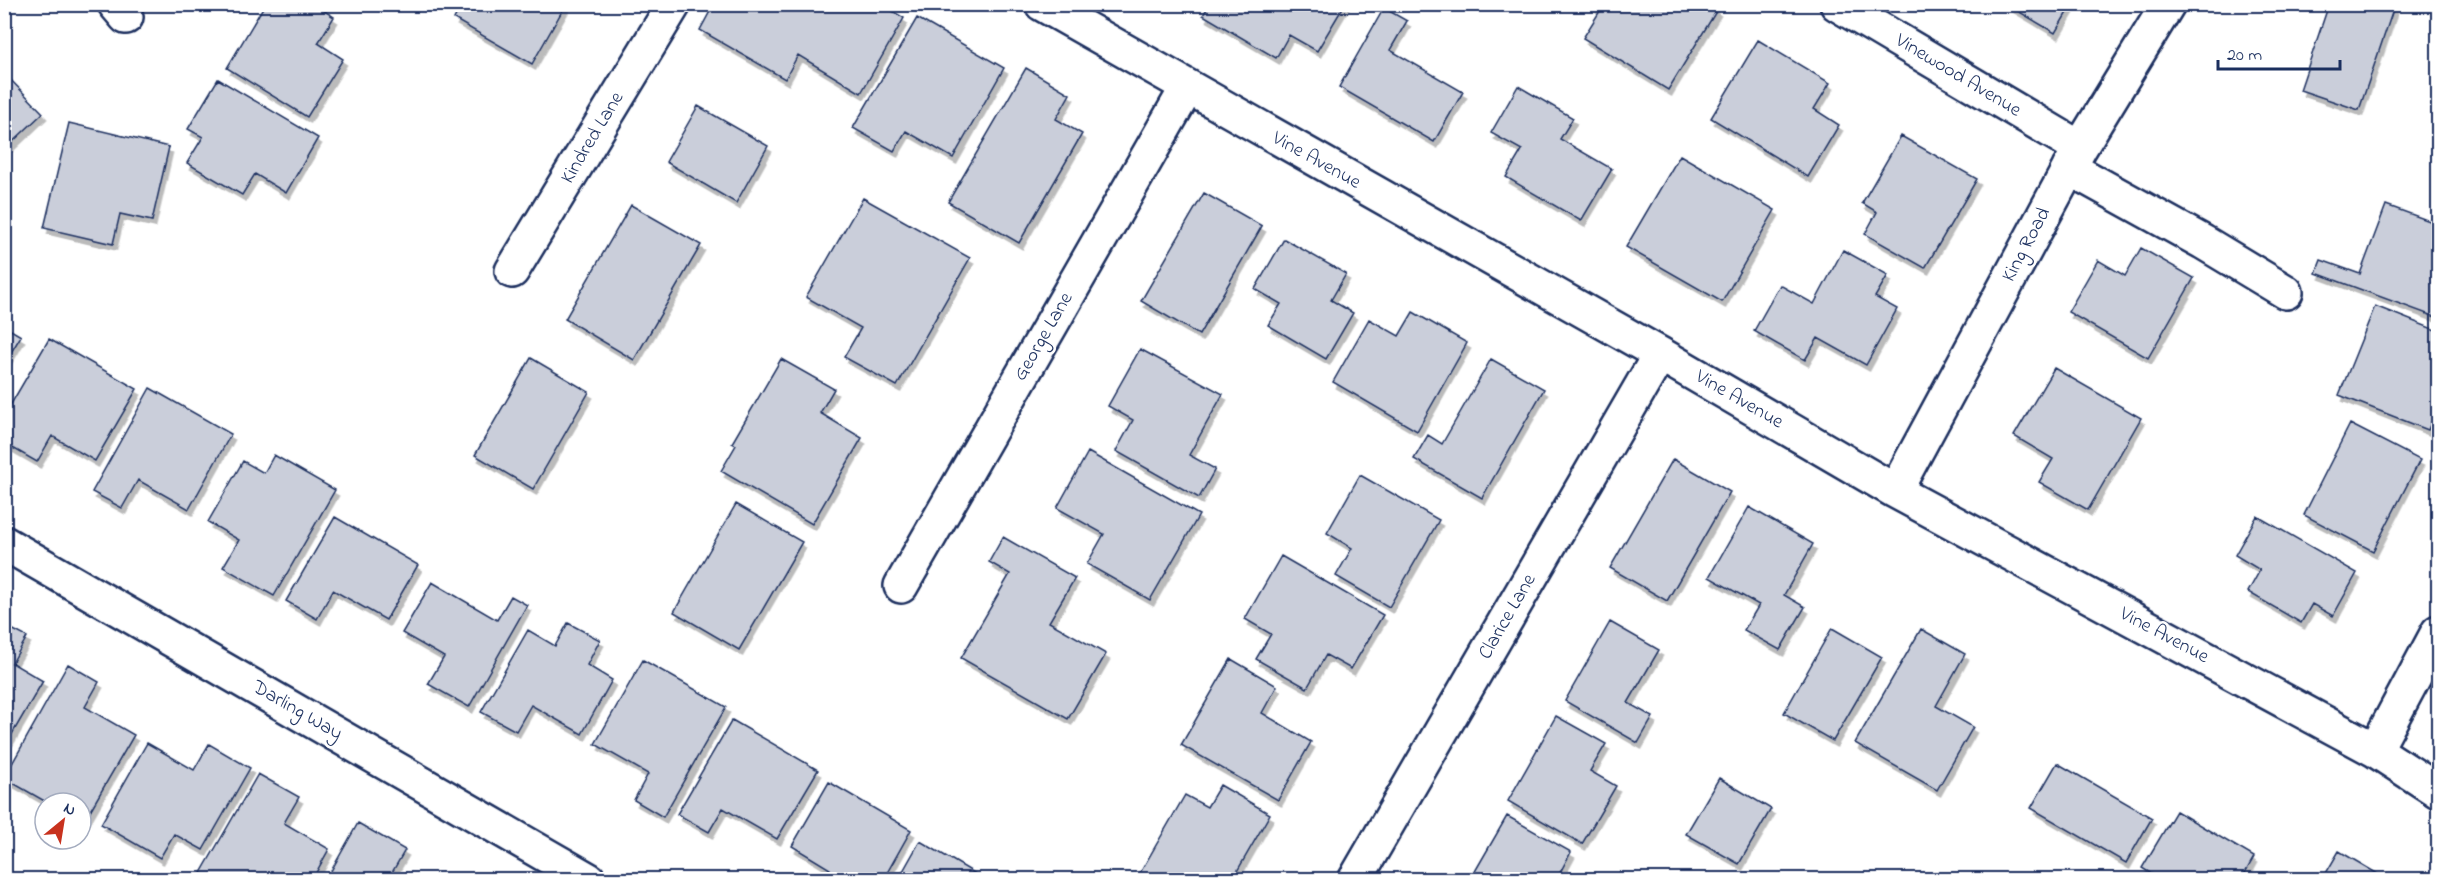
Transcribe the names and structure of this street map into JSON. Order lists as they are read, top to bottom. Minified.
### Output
{"streets":{"street":["Vinewood Avenue","Kindred Lane","Vine Avenue","King Road","George Lane","Clarice Lane","Darling Way"]},"crossings":[["Vinewood Avenue","King Road"],["Vine Avenue","King Road"],["Vine Avenue","George Lane"],["Vine Avenue","Clarice Lane"]],"scale_bar":"20 m","north":"top right"}
